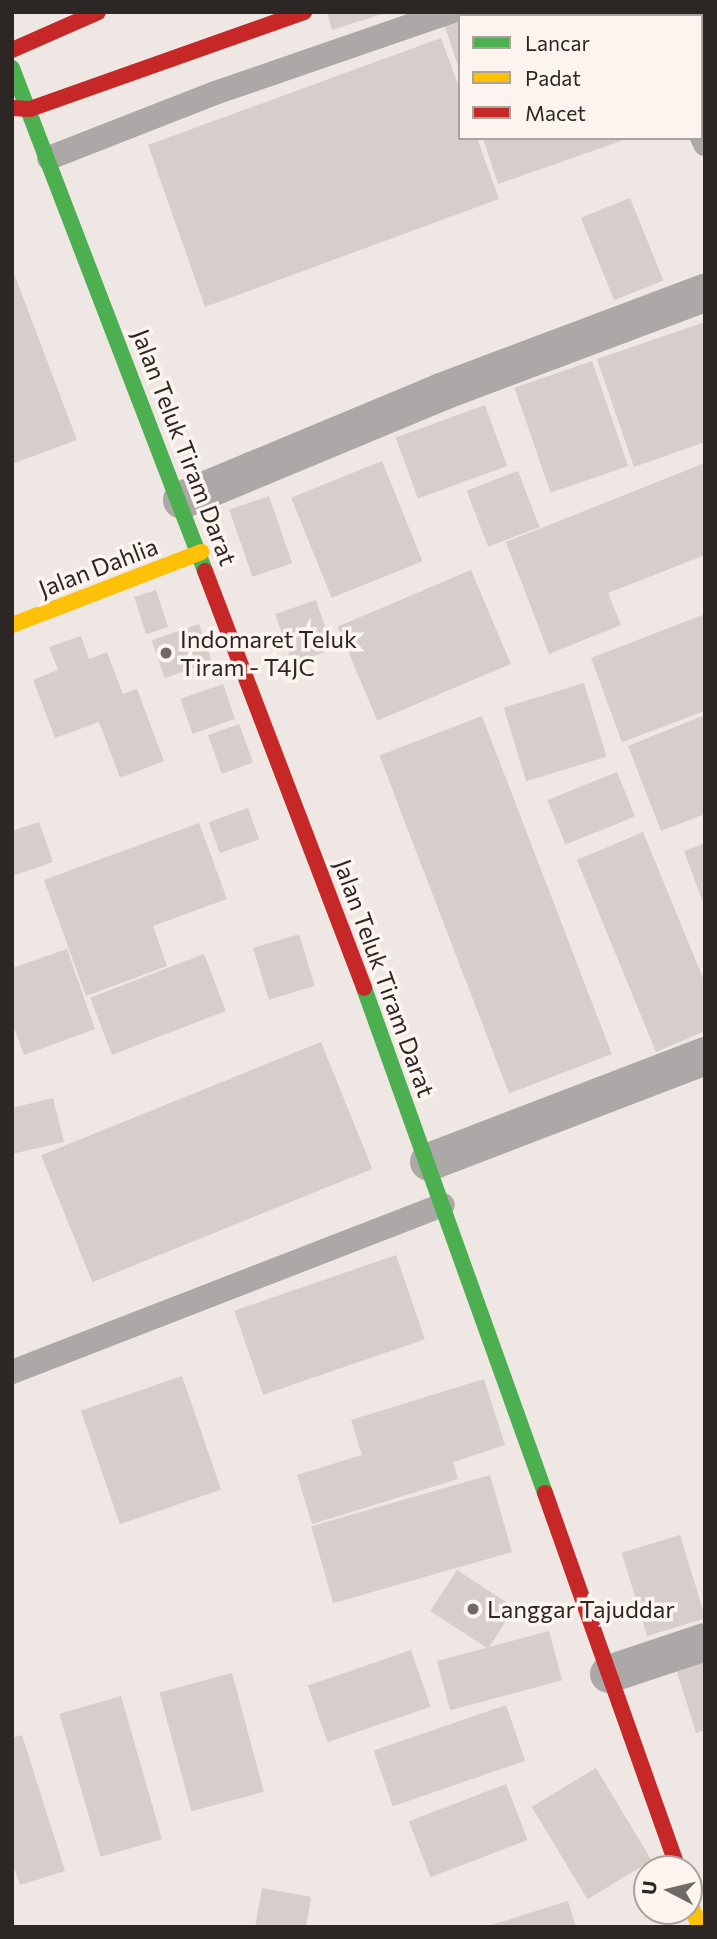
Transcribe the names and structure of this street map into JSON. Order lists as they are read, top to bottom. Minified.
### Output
{"streets":{"street":["Jalan Teluk Tiram Darat","Jalan Dahlia"]},"crossings":[["Jalan Teluk Tiram Darat","Jalan Dahlia"]],"places":["Indomaret Teluk Tiram - T4JC","Langgar Tajuddar"],"legend":["Lancar","Padat","Macet"],"north":"left"}
